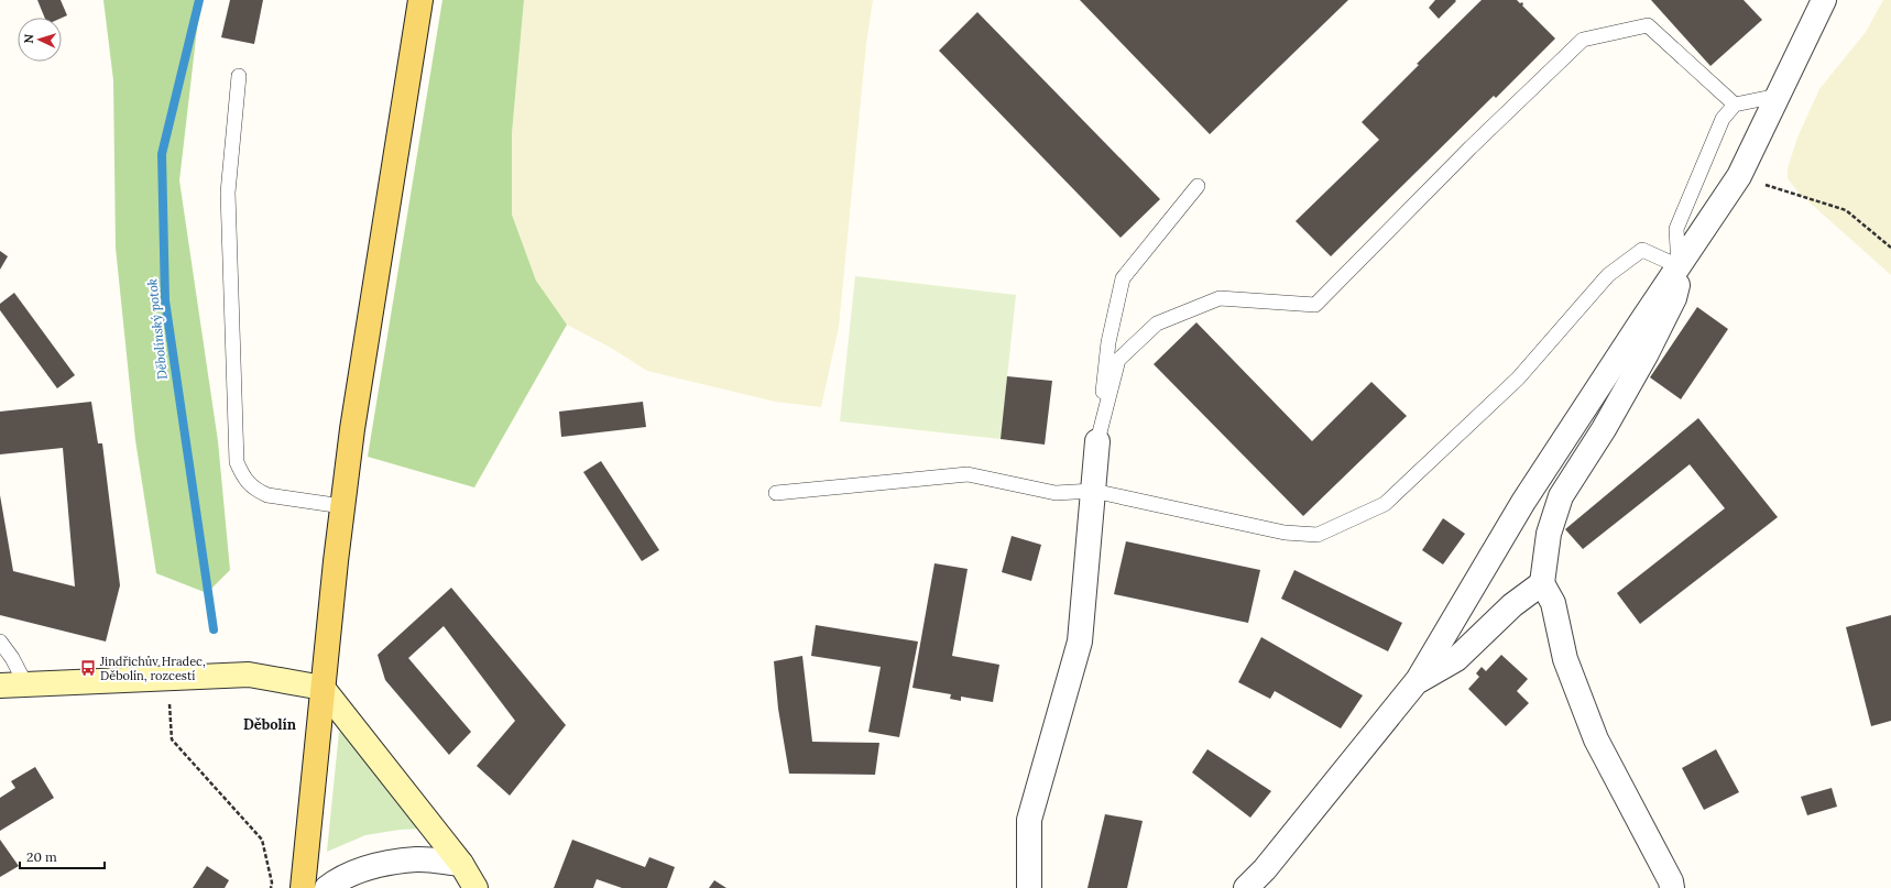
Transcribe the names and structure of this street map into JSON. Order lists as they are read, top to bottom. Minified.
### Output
{"districts":["Děbolín"],"water":["Děbolínský potok"],"places":{"bus stop":["Jindřichův Hradec, Děbolín, rozcestí"]},"scale_bar":"20 m","north":"left"}
